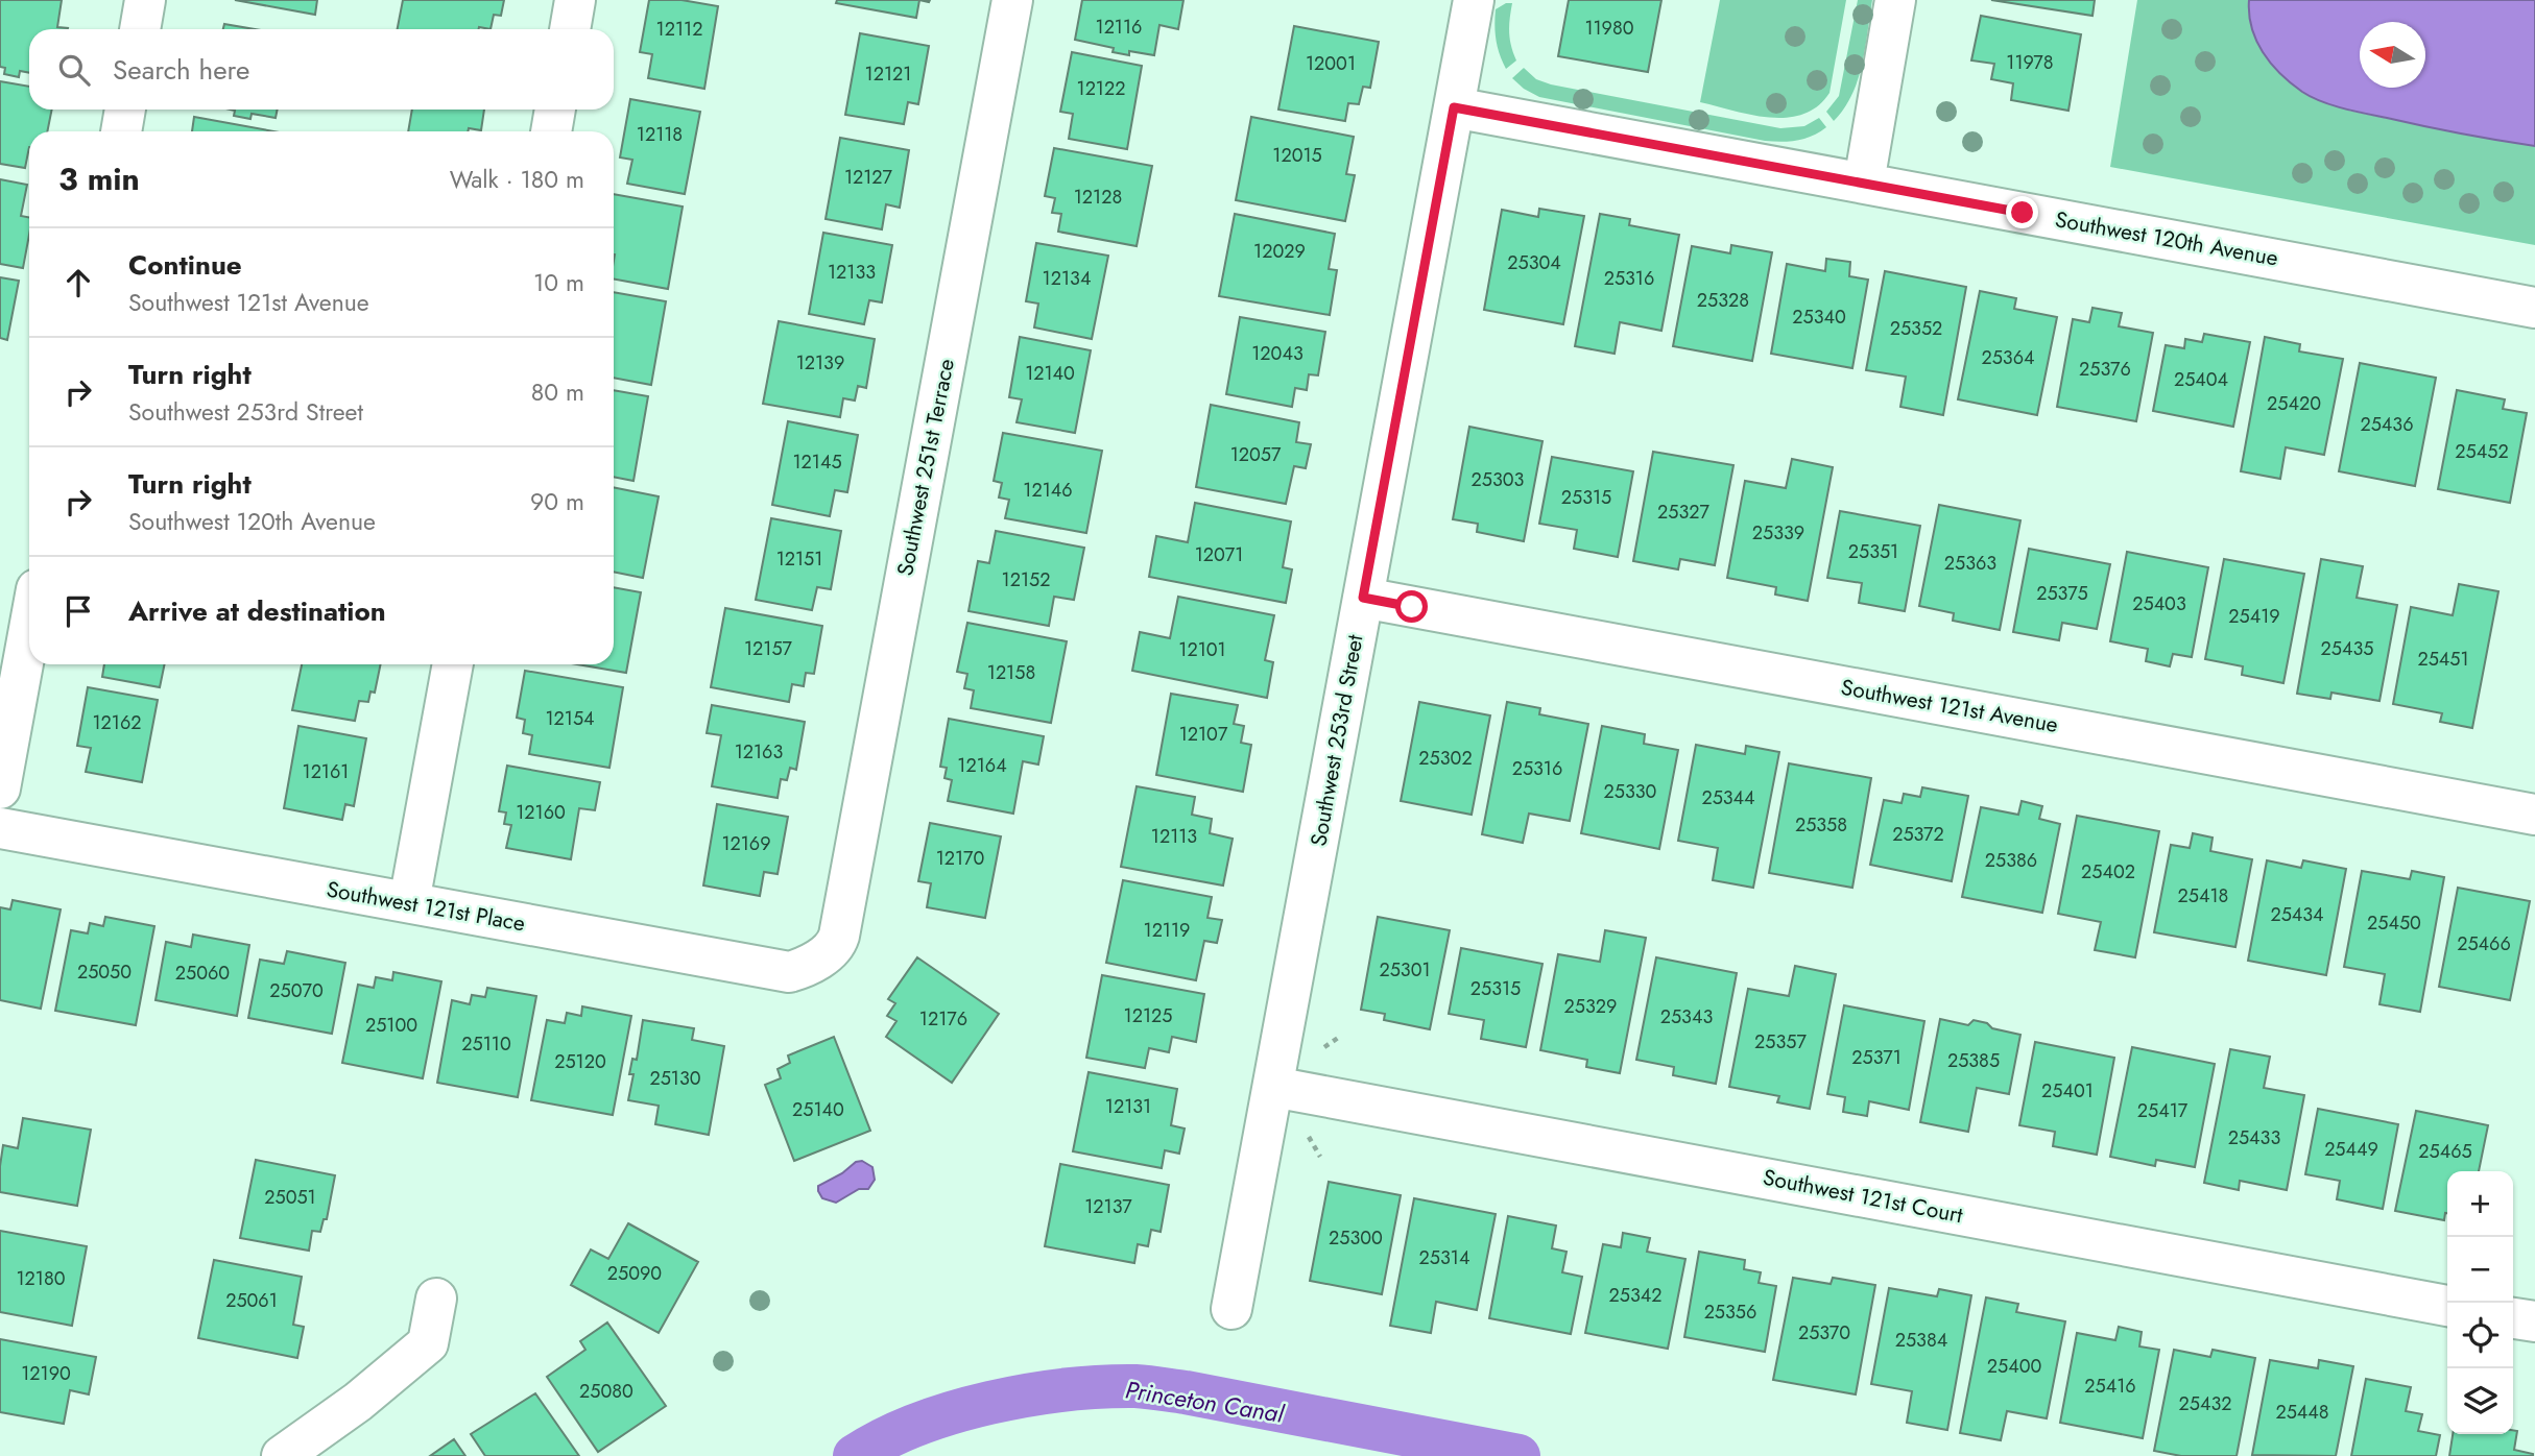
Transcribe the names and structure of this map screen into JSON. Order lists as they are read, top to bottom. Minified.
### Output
{"streets":{"street":["Southwest 120th Avenue","Southwest 251st Terrace","Southwest 121st Avenue","Southwest 253rd Street","Southwest 121st Place","Southwest 121st Court"]},"crossings":[["Southwest 120th Avenue","Southwest 253rd Street"],["Southwest 251st Terrace","Southwest 121st Place"],["Southwest 121st Avenue","Southwest 253rd Street"],["Southwest 253rd Street","Southwest 121st Court"]],"water":["Princeton Canal"],"house_numbers":["12116","11980","12112","11978","12001","12121","12122","12118","12015","12127","12128","12029","25304","12133","12134","25316","25328","25340","25352","12043","25364","12139","25376","12140","25404","25420","25436","25452","12057","12145","25303","12146","25315","25327","25339","25351","12071","12151","25363","12152","25375","25403","25419","12157","25435","12101","25451","12158","12154","12162","12107","12163","25302","12164","25316","12161","25330","25344","12160","25358","25372","12113","12169","12170","25386","25402","25418","25434","25450","12119","25466","25301","25050","25060","25315","25070","25329","12125","25343","12176","25100","25357","25110","25371","25385","25120","25130","25401","12131","25140","25417","25433","25449","25465","25051","12137","25300","25314","25090","12180","25342","25061","25356","25370","25384","25400","12190","25416","25080","25432","25448"],"north":"left","page":{"search":"Search here","heading":["3 min","Walk · 180 m"],"list":[["Continue","Southwest 121st Avenue","10 m"],["Turn right","Southwest 253rd Street","80 m"],["Turn right","Southwest 120th Avenue","90 m"],"Arrive at destination"],"map_buttons":["+","−"]}}
